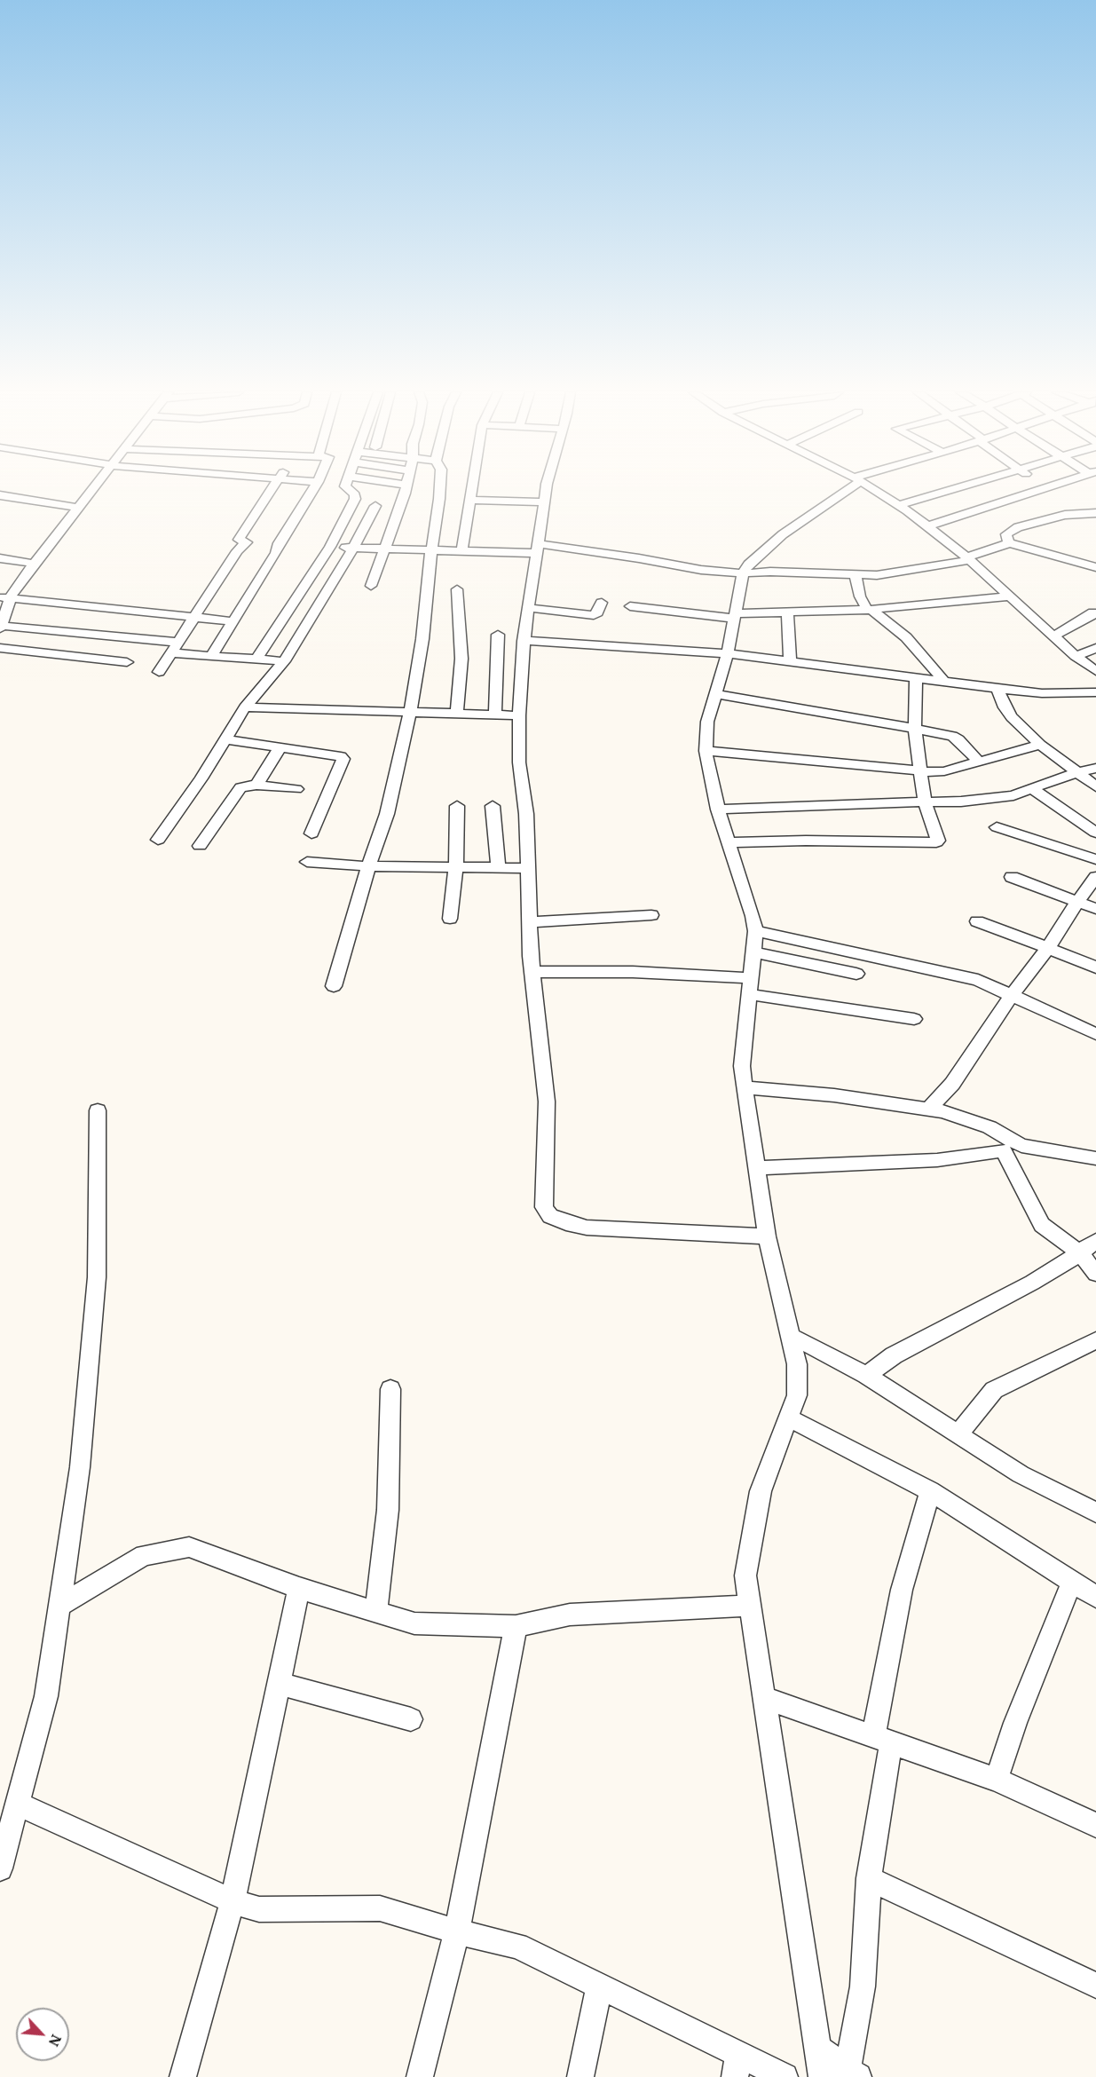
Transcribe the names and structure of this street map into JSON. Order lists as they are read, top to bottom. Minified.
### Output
{"north":"bottom right"}
